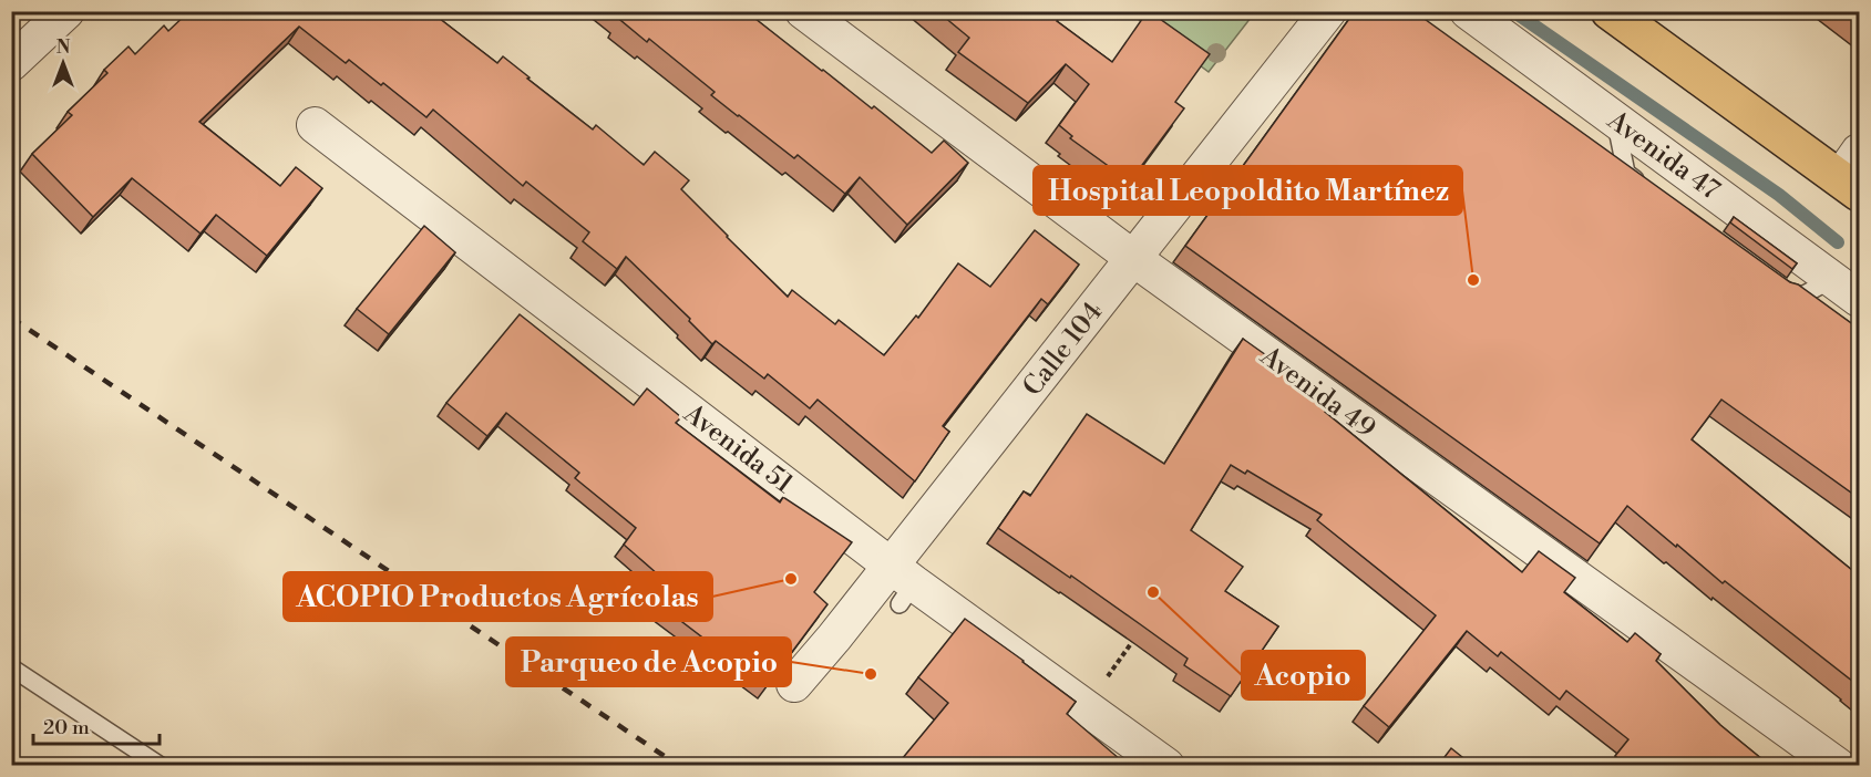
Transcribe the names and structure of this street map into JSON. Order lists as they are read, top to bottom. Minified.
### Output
{"streets":{"street":["Avenida 47","Calle 104","Avenida 49","Avenida 51"]},"crossings":[["Calle 104","Avenida 49"],["Calle 104","Avenida 51"]],"places":["Hospital Leopoldito Martínez","ACOPIO Productos Agrícolas","Acopio","Parqueo de Acopio"],"scale_bar":"20 m","north":"top"}
